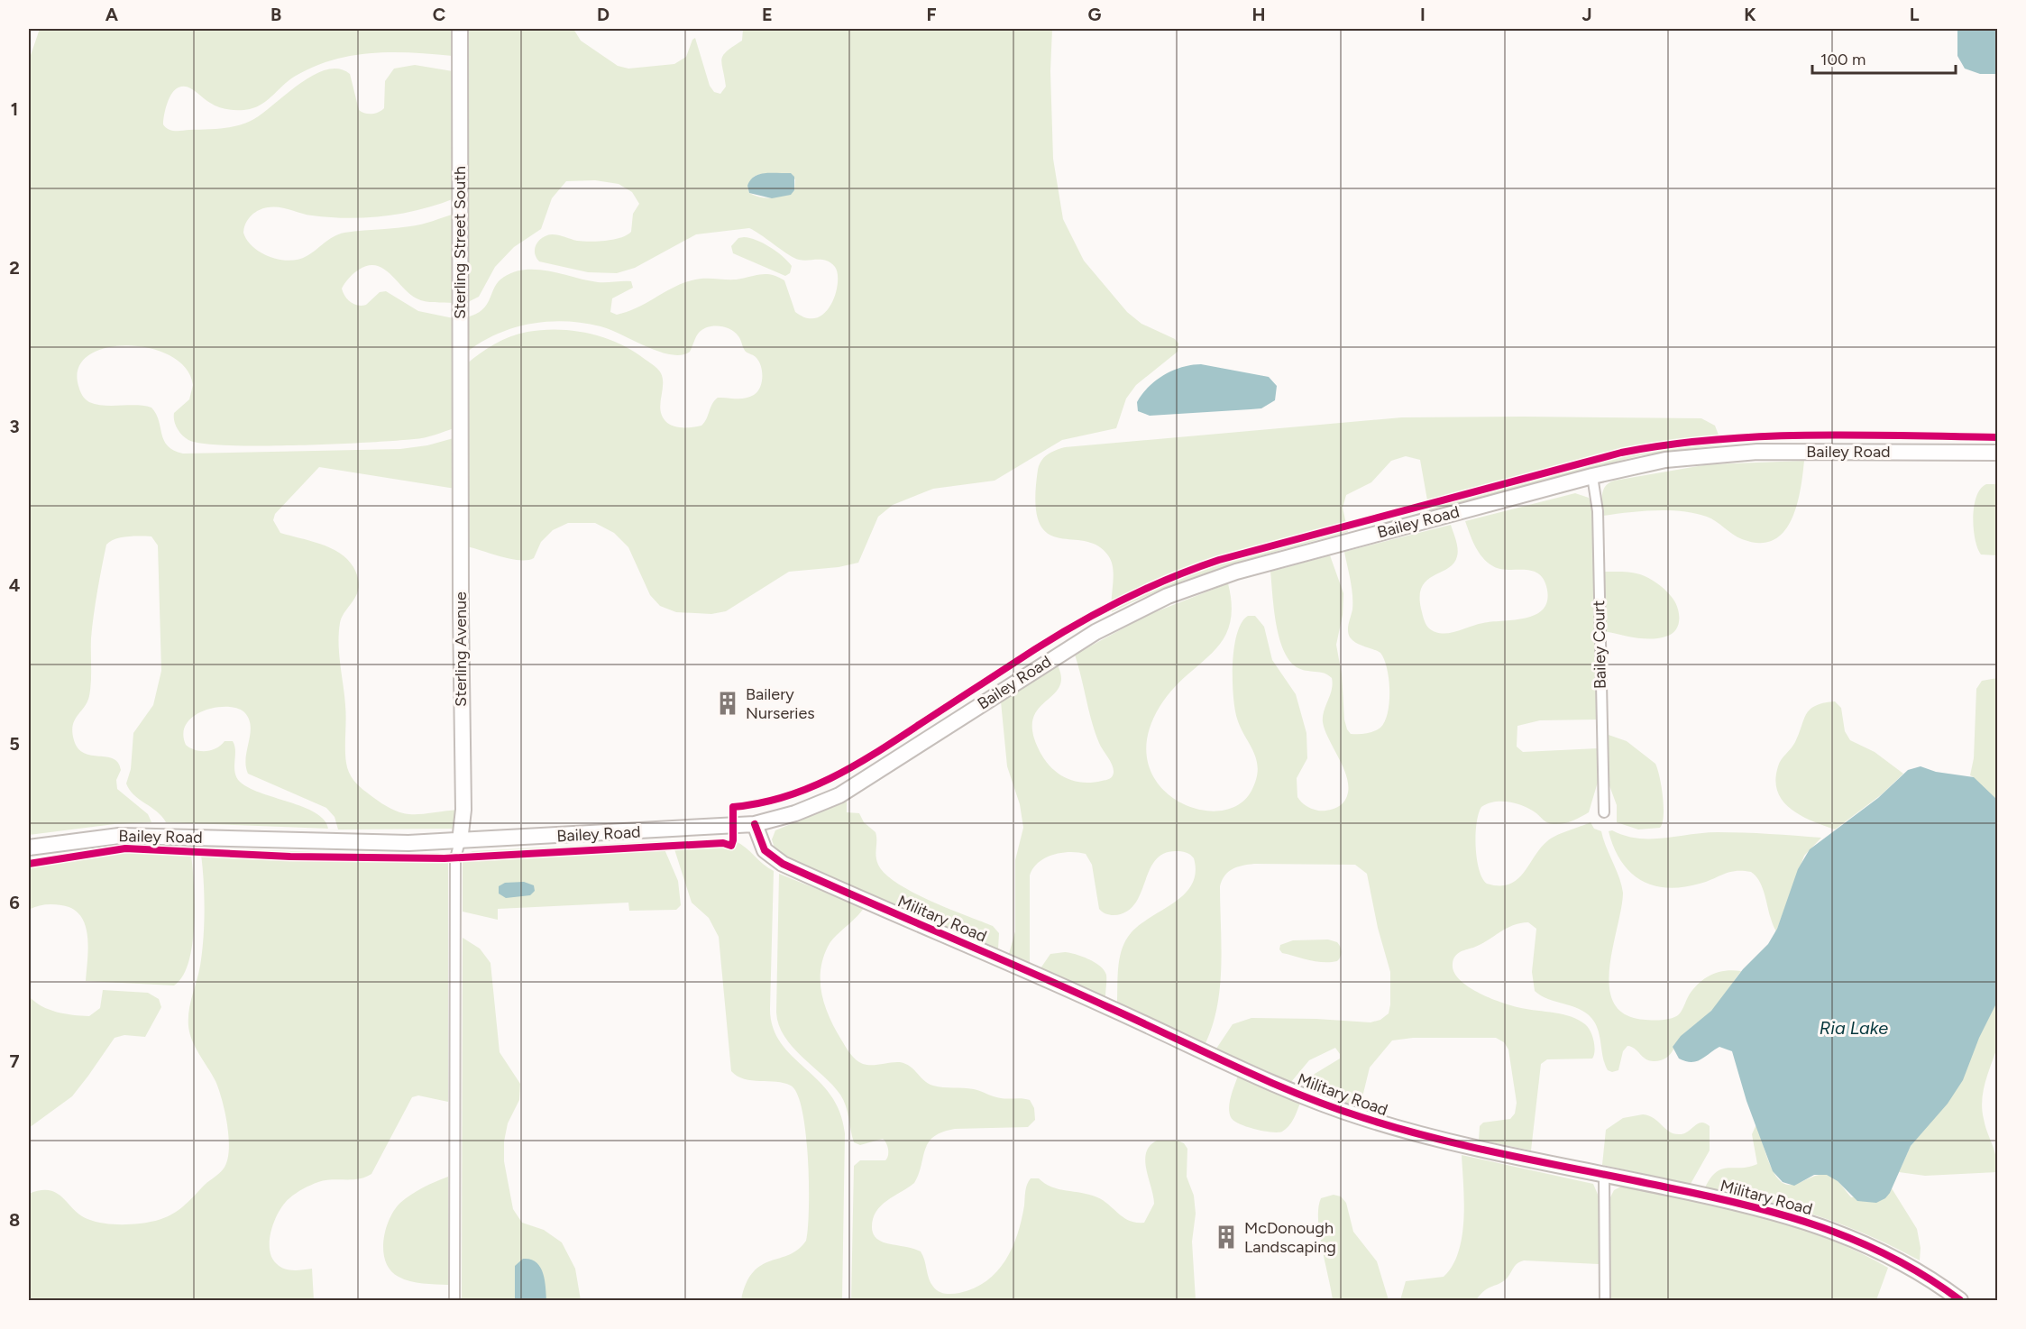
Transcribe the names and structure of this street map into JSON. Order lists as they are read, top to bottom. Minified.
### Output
{"streets":{"street":["Sterling Street South","Bailey Road","Bailey Court","Sterling Avenue","Military Road"]},"crossings":[["Sterling Street South","Sterling Avenue"],["Bailey Road","Bailey Court"],["Bailey Road","Sterling Avenue"],["Bailey Road","Military Road"]],"water":["Ria Lake"],"places":{"building":["Bailery Nurseries","McDonough Landscaping"]},"scale_bar":"100 m","grid":{"columns":["A","B","C","D","E","F","G","H","I","J","K","L"],"rows":["1","2","3","4","5","6","7","8"]}}
